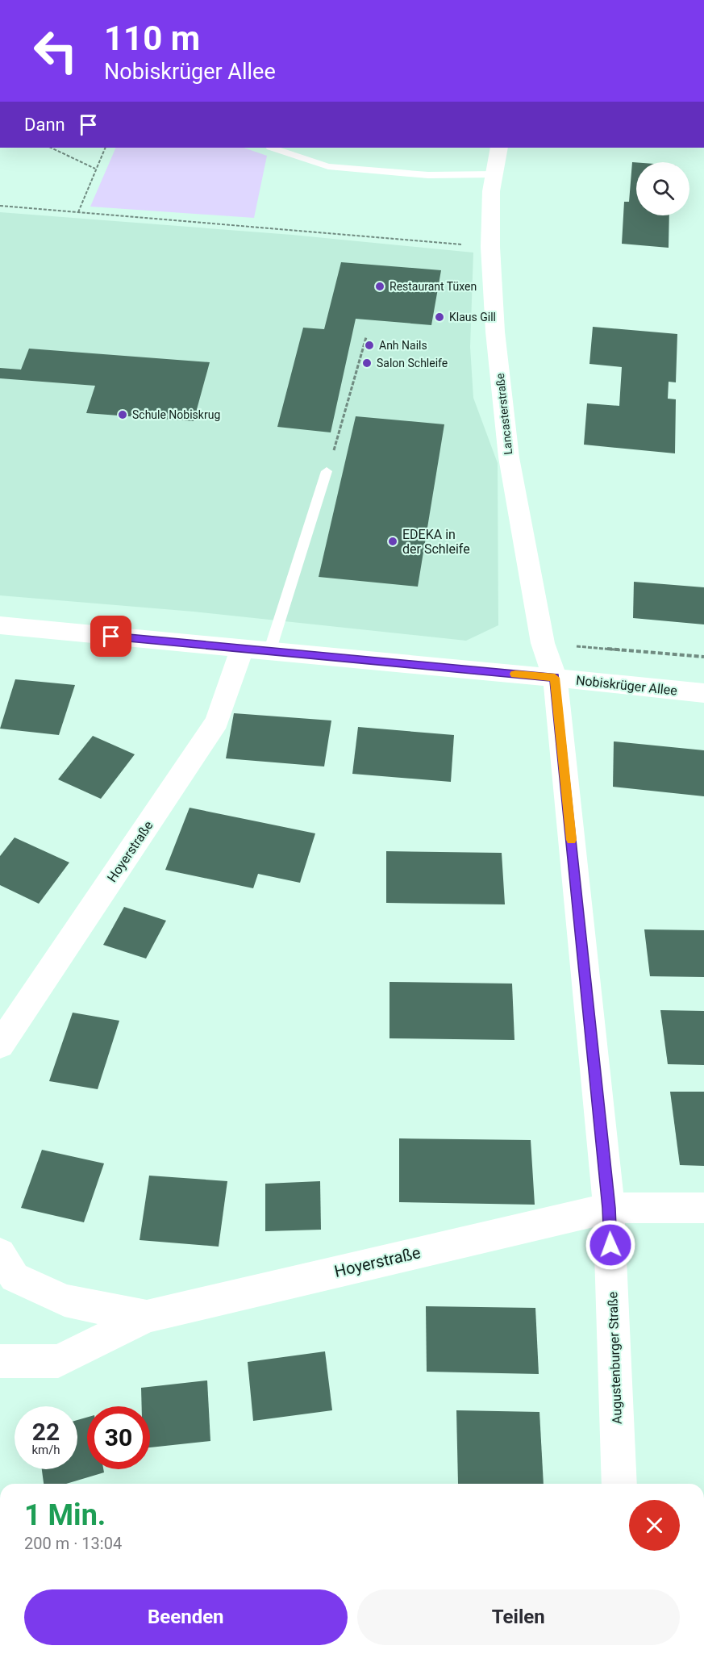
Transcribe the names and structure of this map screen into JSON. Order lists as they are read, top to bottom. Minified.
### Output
{"streets":{"street":["Lancasterstraße","Nobiskrüger Allee","Hoyerstraße","Augustenburger Straße"]},"crossings":[["Lancasterstraße","Nobiskrüger Allee"],["Lancasterstraße","Augustenburger Straße"],["Nobiskrüger Allee","Hoyerstraße"],["Nobiskrüger Allee","Augustenburger Straße"],["Hoyerstraße","Augustenburger Straße"]],"places":["Restaurant Tüxen","Klaus Gill","Anh Nails","Salon Schleife","Schule Nobiskrug","EDEKA in der Schleife"],"page":{"turn":["110 m","Nobiskrüger Allee"],"then":"Dann","speed":"22 km/h","limit":"30","heading":["1 Min.","200 m · 13:04"],"buttons":["Beenden","Teilen"]}}
